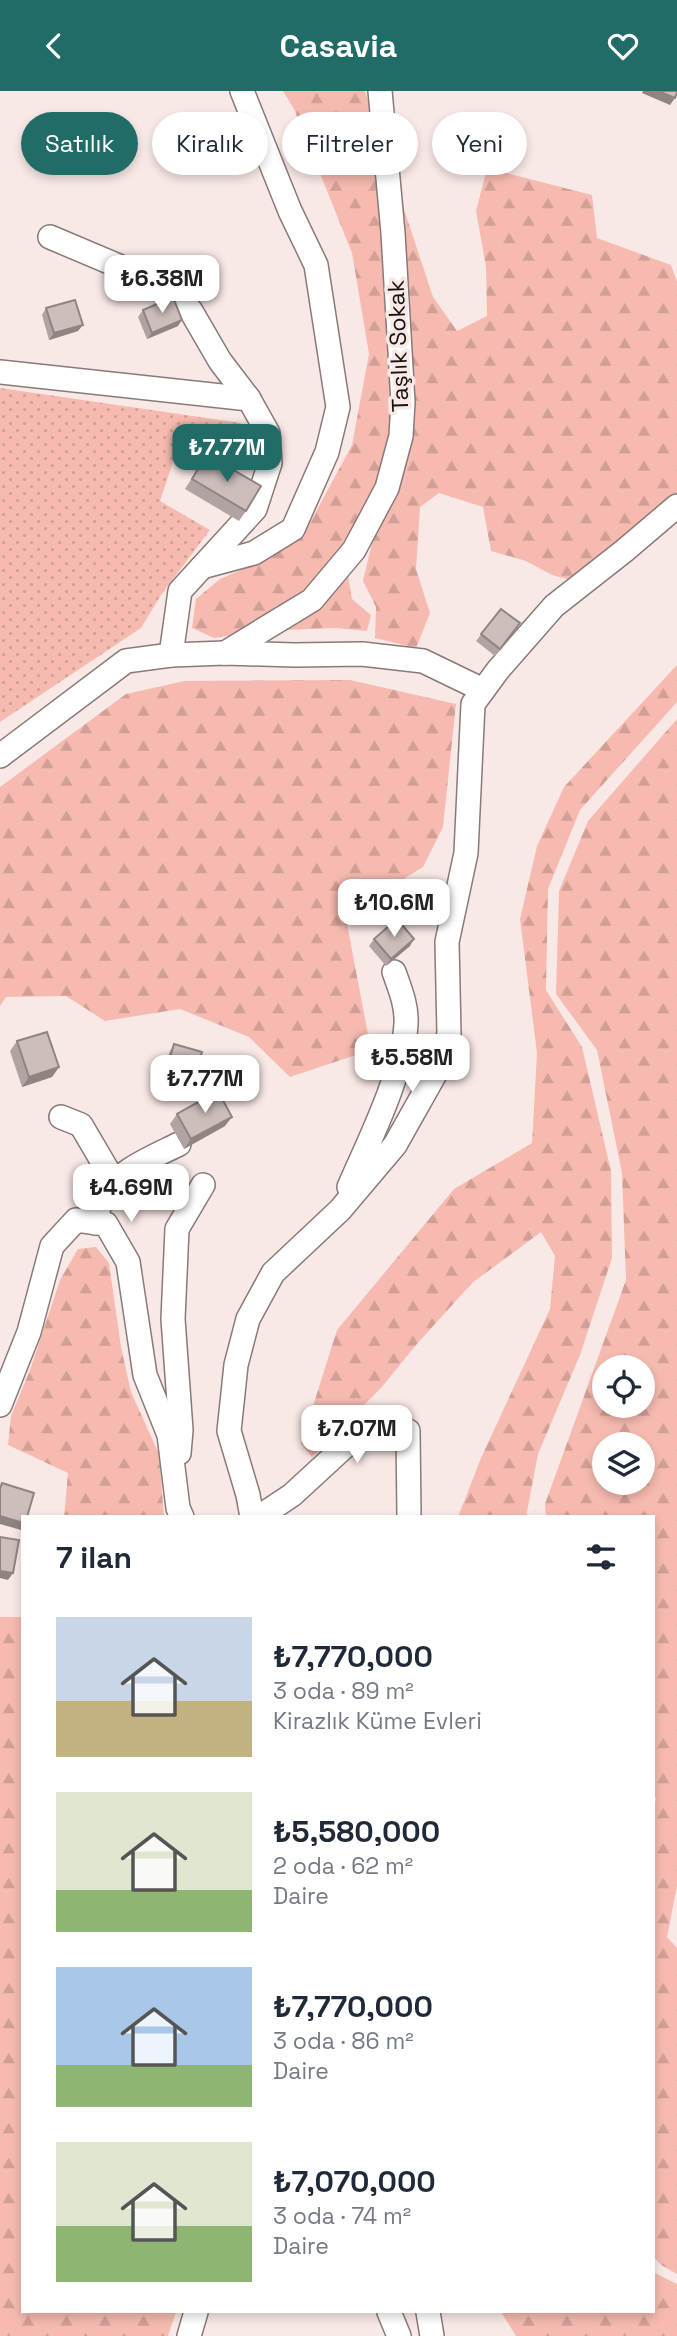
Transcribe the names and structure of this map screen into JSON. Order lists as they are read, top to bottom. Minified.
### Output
{"streets":{"street":["Taşlık Sokak"]},"page":{"header":"Casavia","chip":["Satılık","Kiralık","Filtreler","Yeni"],"price":["₺6.38M","₺7.77M","₺10.6M","₺5.58M","₺7.77M","₺4.69M","₺7.07M"],"heading":"7 ilan","list":[{"name":"₺7,770,000","note":"3 oda · 89 m² · Kirazlık Küme Evleri"},{"name":"₺5,580,000","note":"2 oda · 62 m² · Daire"},{"name":"₺7,770,000","note":"3 oda · 86 m² · Daire"},{"name":"₺7,070,000","note":"3 oda · 74 m² · Daire"}]}}
